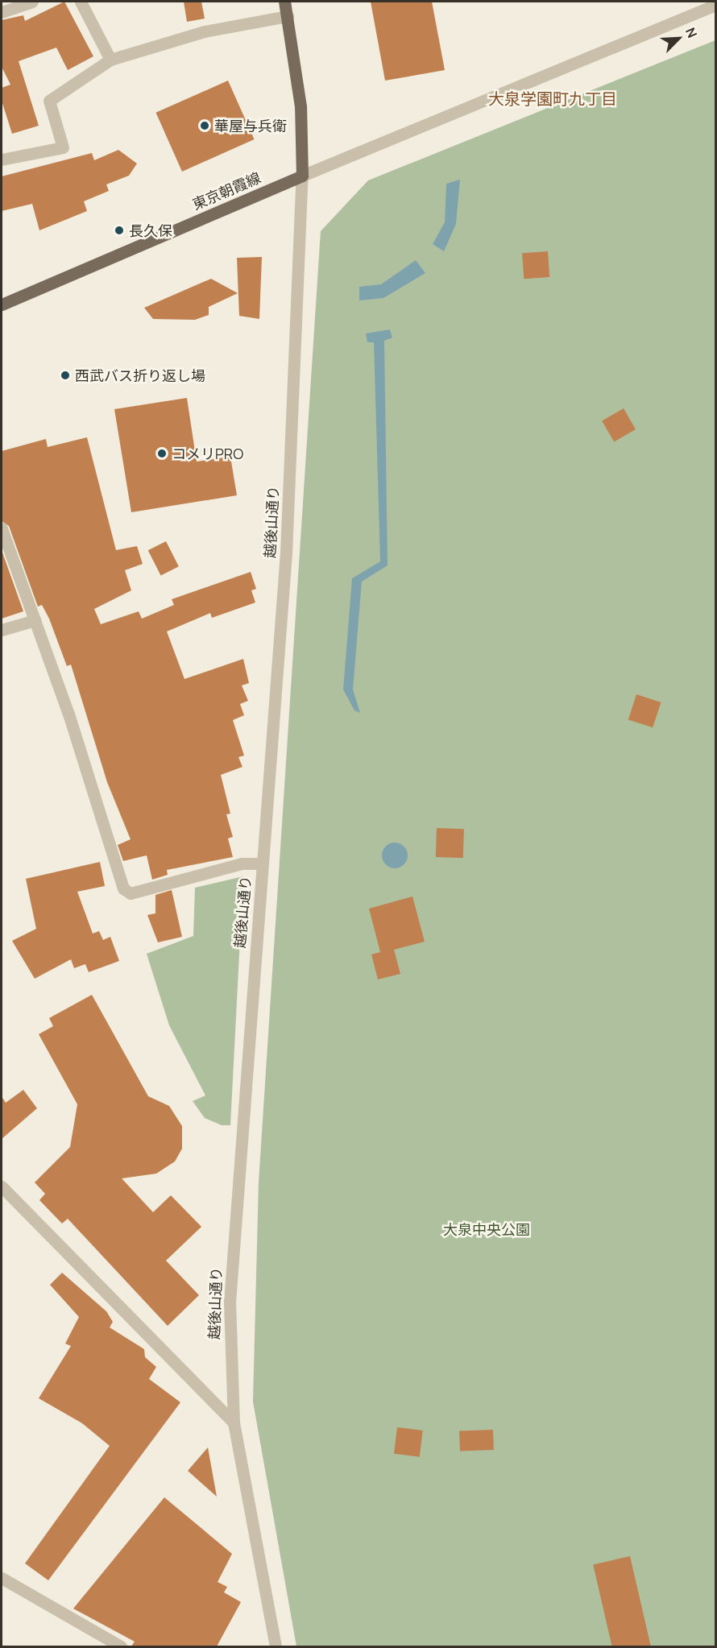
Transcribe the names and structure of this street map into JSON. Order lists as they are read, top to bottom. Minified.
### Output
{"streets":{"main road":["東京朝霞線"],"street":["越後山通り"]},"crossings":[["東京朝霞線","越後山通り"]],"districts":["大泉学園町九丁目"],"parks":["大泉中央公園"],"places":["華屋与兵衛","長久保","西武バス折り返し場","コメリPRO"],"north":"top right"}
